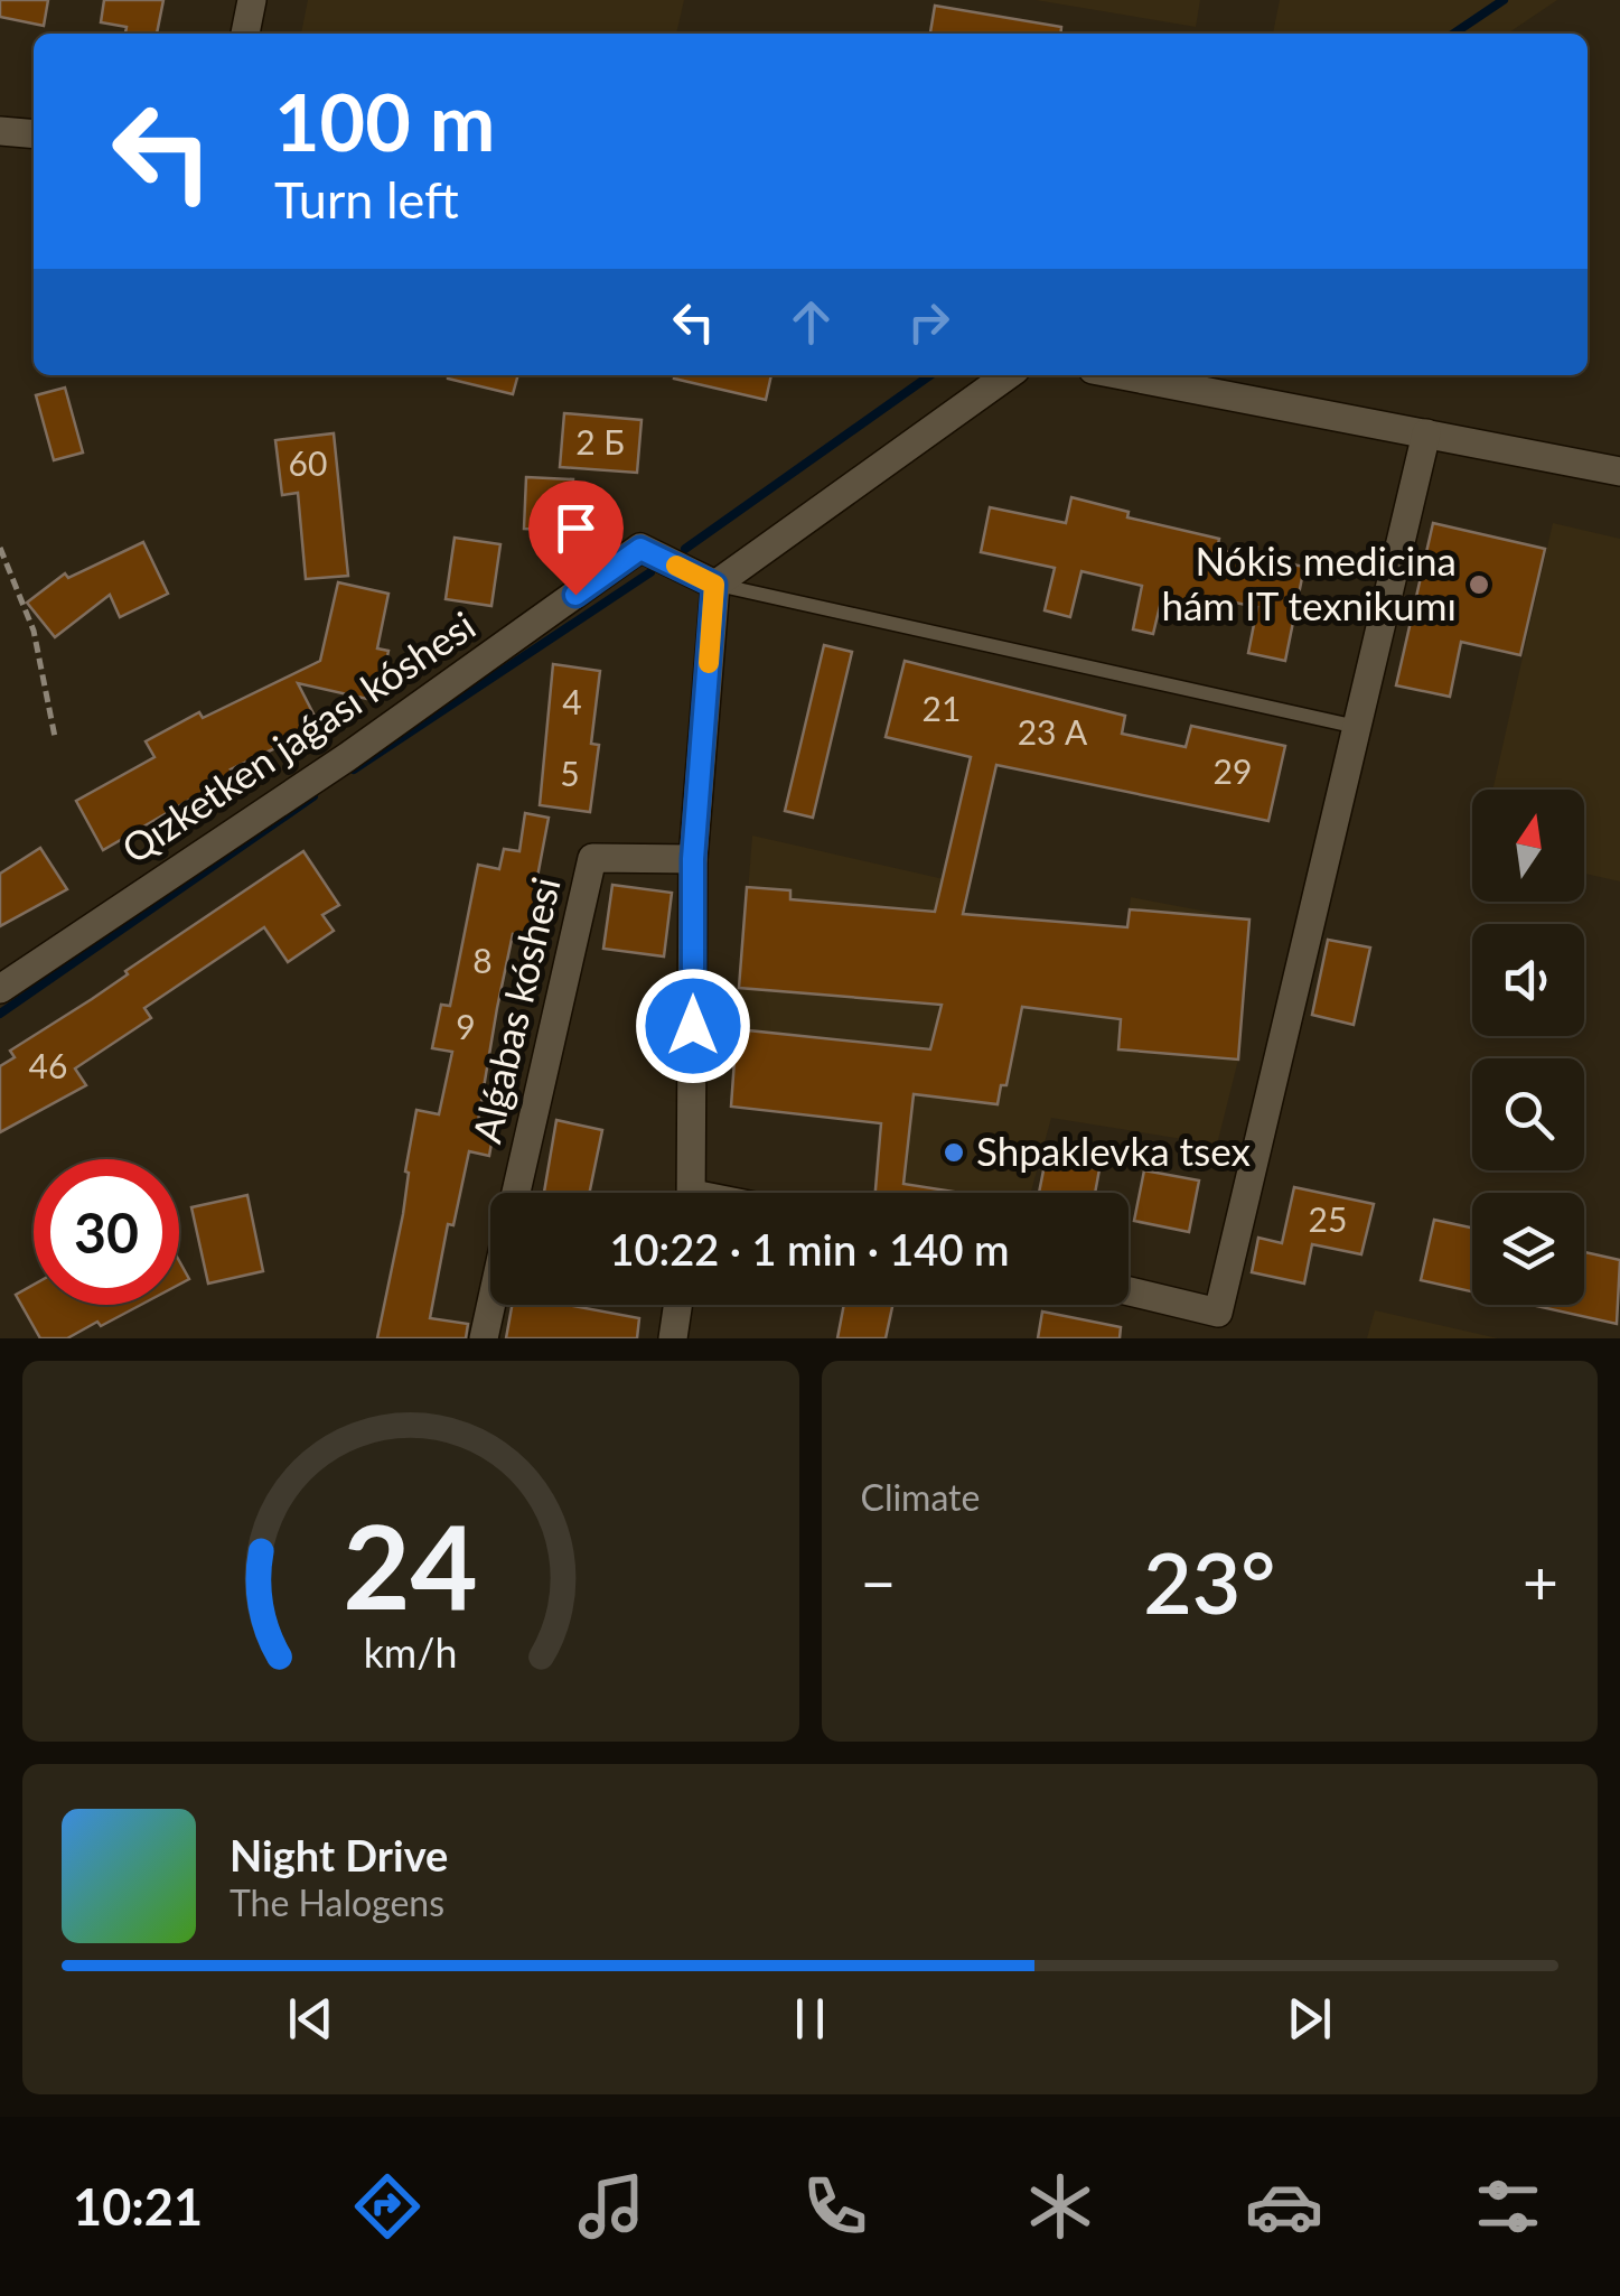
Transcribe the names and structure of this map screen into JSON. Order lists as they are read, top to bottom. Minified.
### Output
{"streets":{"street":["Qızketken jaǵası kóshesi","Alǵabas kóshesi"]},"places":["Nókis medicina hám IT texnikumı","Shpaklevka tsex"],"house_numbers":["2 Б","60","4","21","23 А","29","5","8","9","46","25"],"north":"top","page":{"turn":["100 m","Turn left"],"limit":"30","trip":"10:22 · 1 min · 140 m","tile":"Climate","heat":["−","23°","+"],"song":["Night Drive","The Halogens"],"tabs":"10:21","gauge":["24","km/h"]}}
